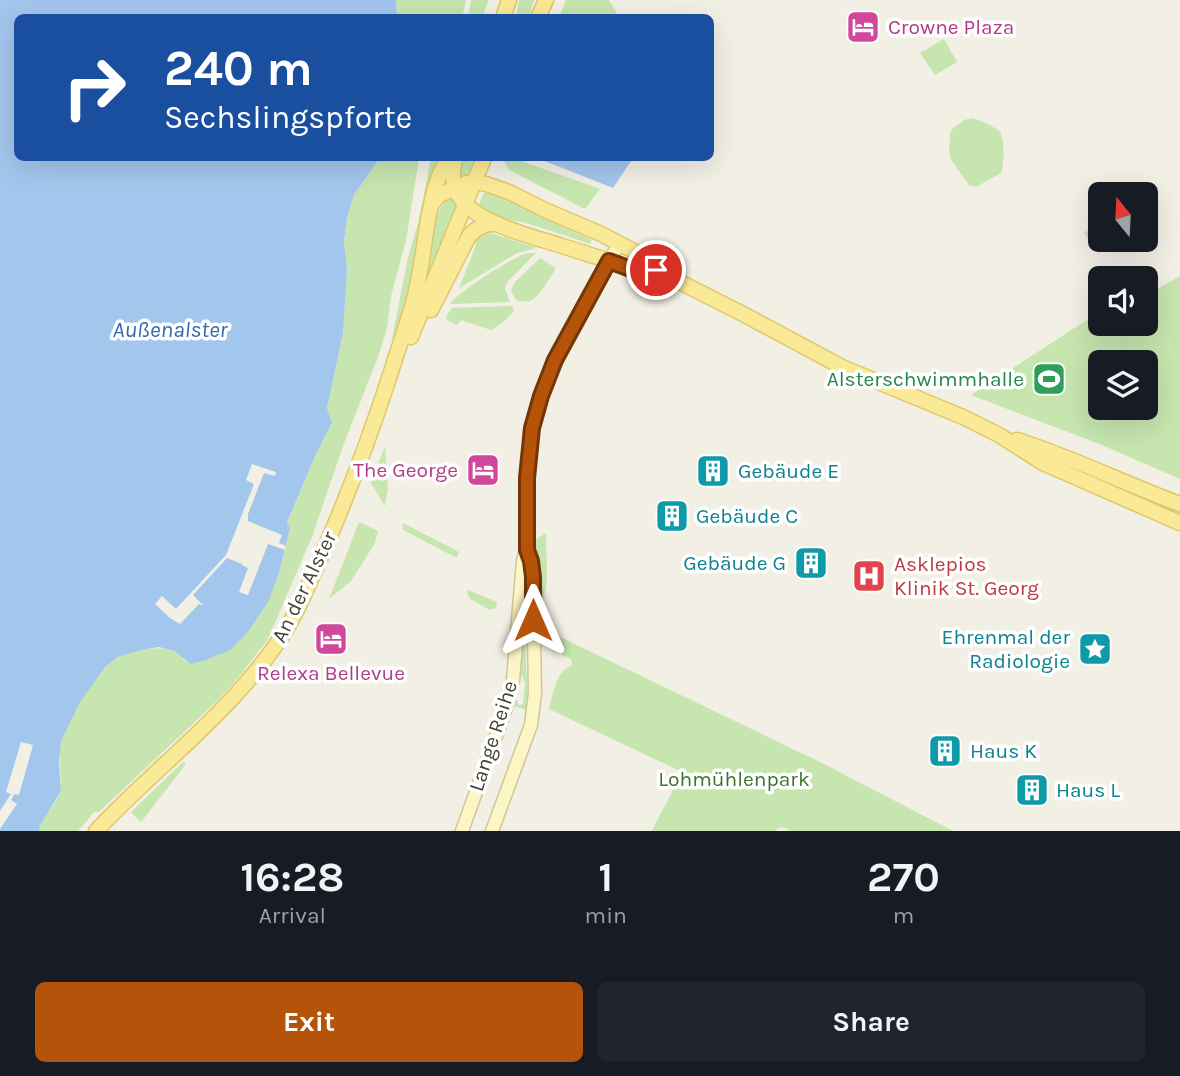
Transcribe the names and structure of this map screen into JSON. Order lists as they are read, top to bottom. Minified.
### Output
{"streets":{"main road":["An der Alster"],"street":["Lange Reihe"]},"water":["Außenalster"],"parks":["Lohmühlenpark"],"places":{"hotel":["Crowne Plaza","The George","Relexa Bellevue"],"sports":["Alsterschwimmhalle"],"building":["Gebäude E","Gebäude C","Gebäude G","Haus K","Haus L"],"hospital":["Asklepios Klinik St. Georg"],"place":["Ehrenmal der Radiologie"]},"north":"top","page":{"turn":["240 m","Sechslingspforte"],"eta":["16:28","Arrival","1","min","270","m"],"buttons":["Exit","Share"]}}
